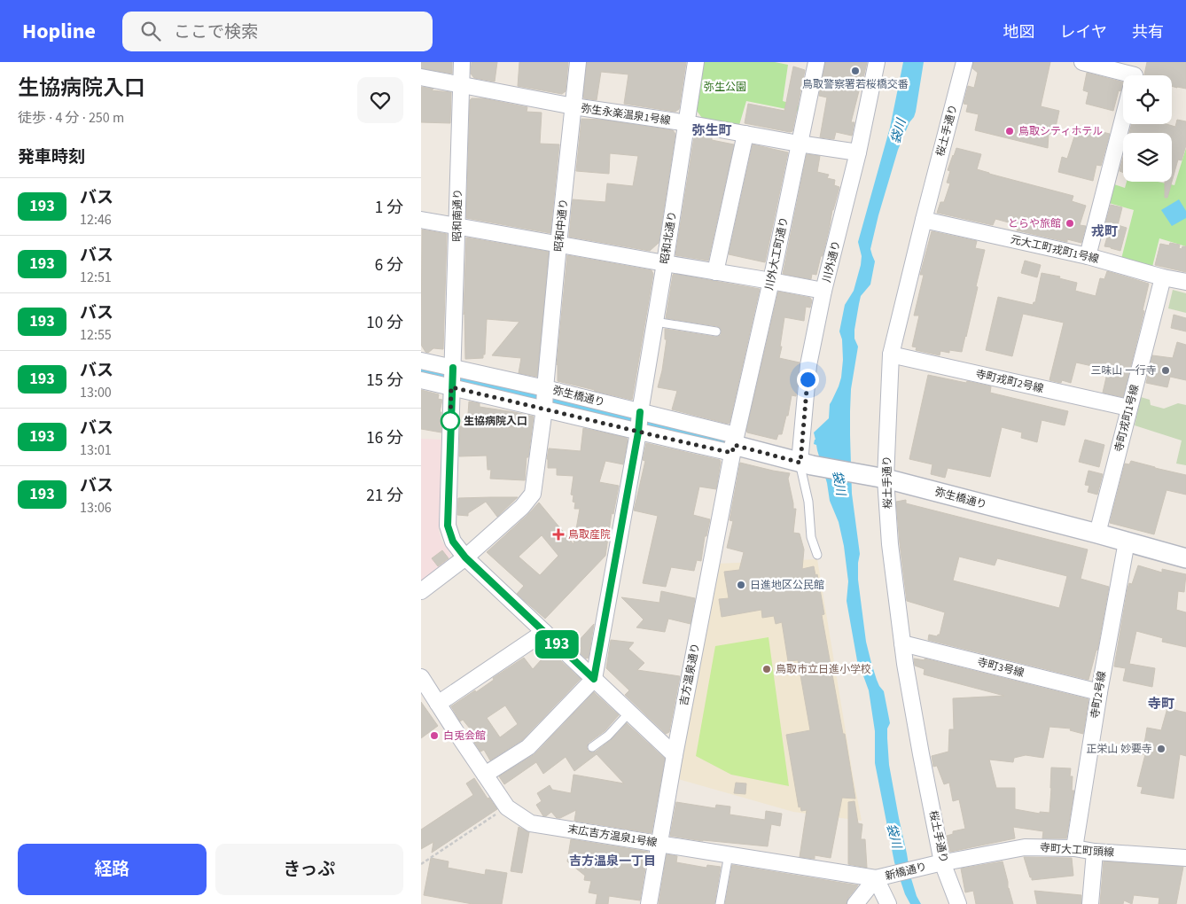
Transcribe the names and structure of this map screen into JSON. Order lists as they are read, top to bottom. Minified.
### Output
{"streets":{"street":["弥生永楽温泉1号線","桜土手通り","昭和南通り","昭和中通り","昭和北通り","元大工町戎町1号線","川外大工町通り","川外通り","寺町戎町2号線","弥生橋通り","寺町戎町1号線","寺町3号線","吉方温泉通り","寺町2号線","末広吉方温泉1号線","寺町大工町頭線","新橋通り"]},"crossings":[["弥生永楽温泉1号線","昭和南通り"],["弥生永楽温泉1号線","昭和中通り"],["弥生永楽温泉1号線","昭和北通り"],["弥生永楽温泉1号線","川外大工町通り"],["弥生永楽温泉1号線","川外通り"],["桜土手通り","元大工町戎町1号線"],["桜土手通り","寺町戎町2号線"],["桜土手通り","弥生橋通り"],["桜土手通り","寺町3号線"],["桜土手通り","寺町大工町頭線"],["桜土手通り","新橋通り"],["昭和南通り","昭和中通り"],["昭和南通り","昭和北通り"],["昭和南通り","弥生橋通り"],["昭和南通り","吉方温泉通り"],["昭和中通り","弥生橋通り"],["昭和北通り","弥生橋通り"],["元大工町戎町1号線","寺町戎町1号線"],["川外大工町通り","弥生橋通り"],["川外大工町通り","吉方温泉通り"],["川外通り","弥生橋通り"],["寺町戎町2号線","寺町戎町1号線"],["弥生橋通り","寺町戎町1号線"],["弥生橋通り","吉方温泉通り"],["弥生橋通り","寺町2号線"],["寺町3号線","寺町2号線"],["吉方温泉通り","末広吉方温泉1号線"],["寺町2号線","寺町大工町頭線"],["末広吉方温泉1号線","新橋通り"],["寺町大工町頭線","新橋通り"]],"districts":["弥生町","戎町","寺町","吉方温泉一丁目"],"water":["袋川"],"parks":["弥生公園"],"places":{"other":["鳥取警察署若桜橋交番","鳥取シティホテル","とらや旅館","三味山 一行寺","生協病院入口","日進地区公民館","鳥取市立日進小学校","白兎会館","正栄山 妙要寺"],"health":["鳥取産院"]},"lines":["bus line 193"],"page":{"header":"Hopline","search":"ここで検索","nav":["地図","レイヤ","共有"],"heading":[["生協病院入口","徒歩 · 4 分 · 250 m"],"発車時刻"],"on_map":"193","list":[{"mark":"193","name":"バス","note":"12:46","value":"1 分"},{"mark":"193","name":"バス","note":"12:51","value":"6 分"},{"mark":"193","name":"バス","note":"12:55","value":"10 分"},{"mark":"193","name":"バス","note":"13:00","value":"15 分"},{"mark":"193","name":"バス","note":"13:01","value":"16 分"},{"mark":"193","name":"バス","note":"13:06","value":"21 分"}],"buttons":["経路","きっぷ"]}}
